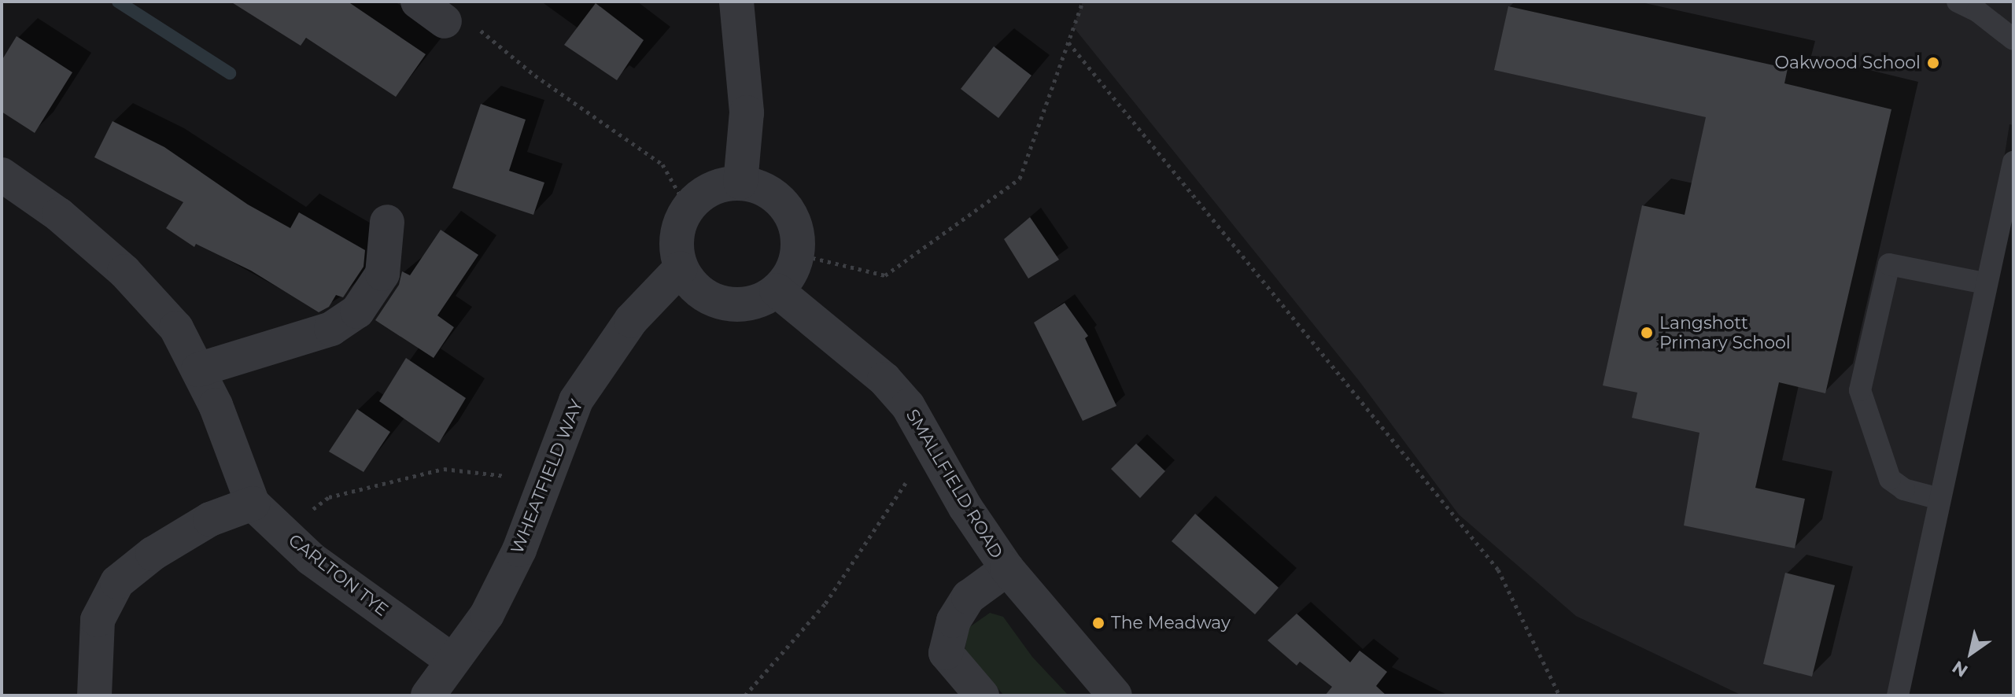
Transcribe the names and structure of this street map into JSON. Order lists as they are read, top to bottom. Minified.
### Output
{"streets":{"street":["WHEATFIELD WAY","SMALLFIELD ROAD","CARLTON TYE"]},"crossings":[["WHEATFIELD WAY","SMALLFIELD ROAD"],["WHEATFIELD WAY","CARLTON TYE"]],"places":["Oakwood School","Langshott Primary School","The Meadway"],"north":"bottom left"}
